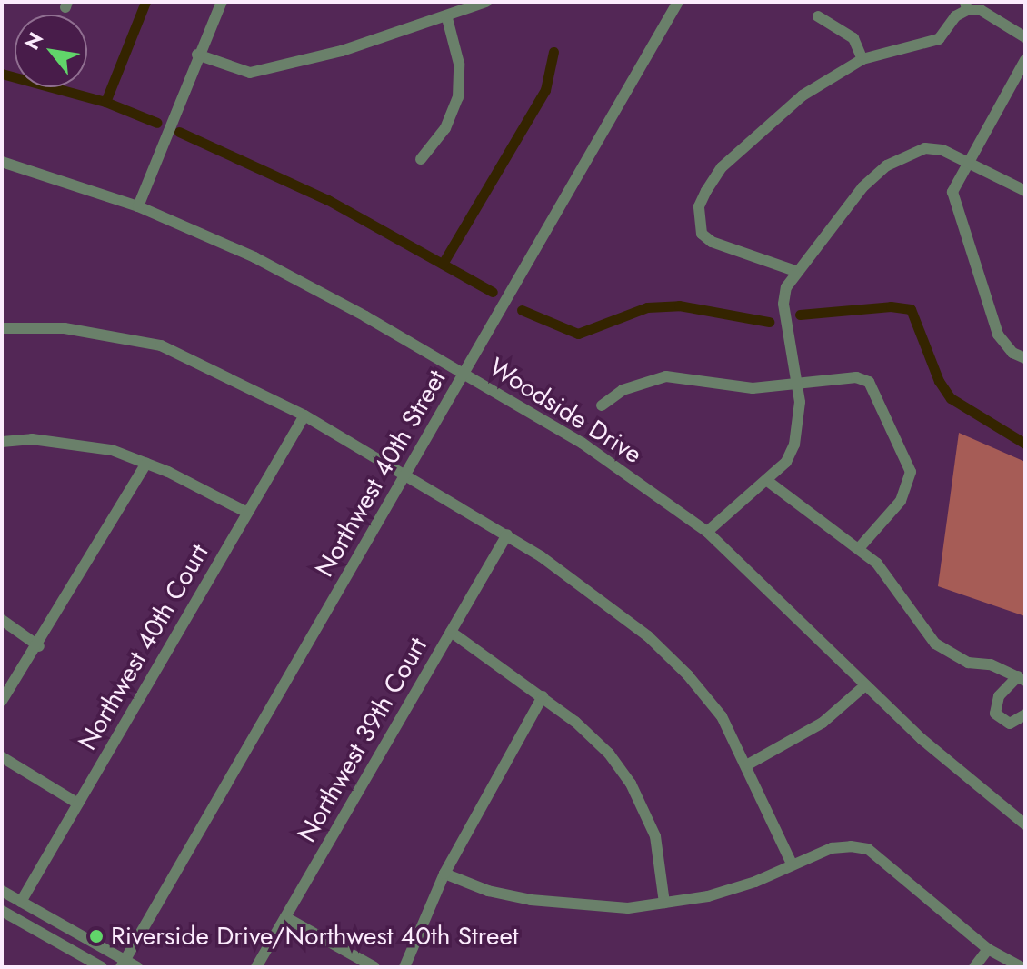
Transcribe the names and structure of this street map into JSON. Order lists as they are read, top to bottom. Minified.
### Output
{"streets":{"street":["Woodside Drive","Northwest 40th Street","Northwest 40th Court","Northwest 39th Court"]},"crossings":[["Woodside Drive","Northwest 40th Street"]],"places":["Riverside Drive/Northwest 40th Street"],"north":"top left"}
